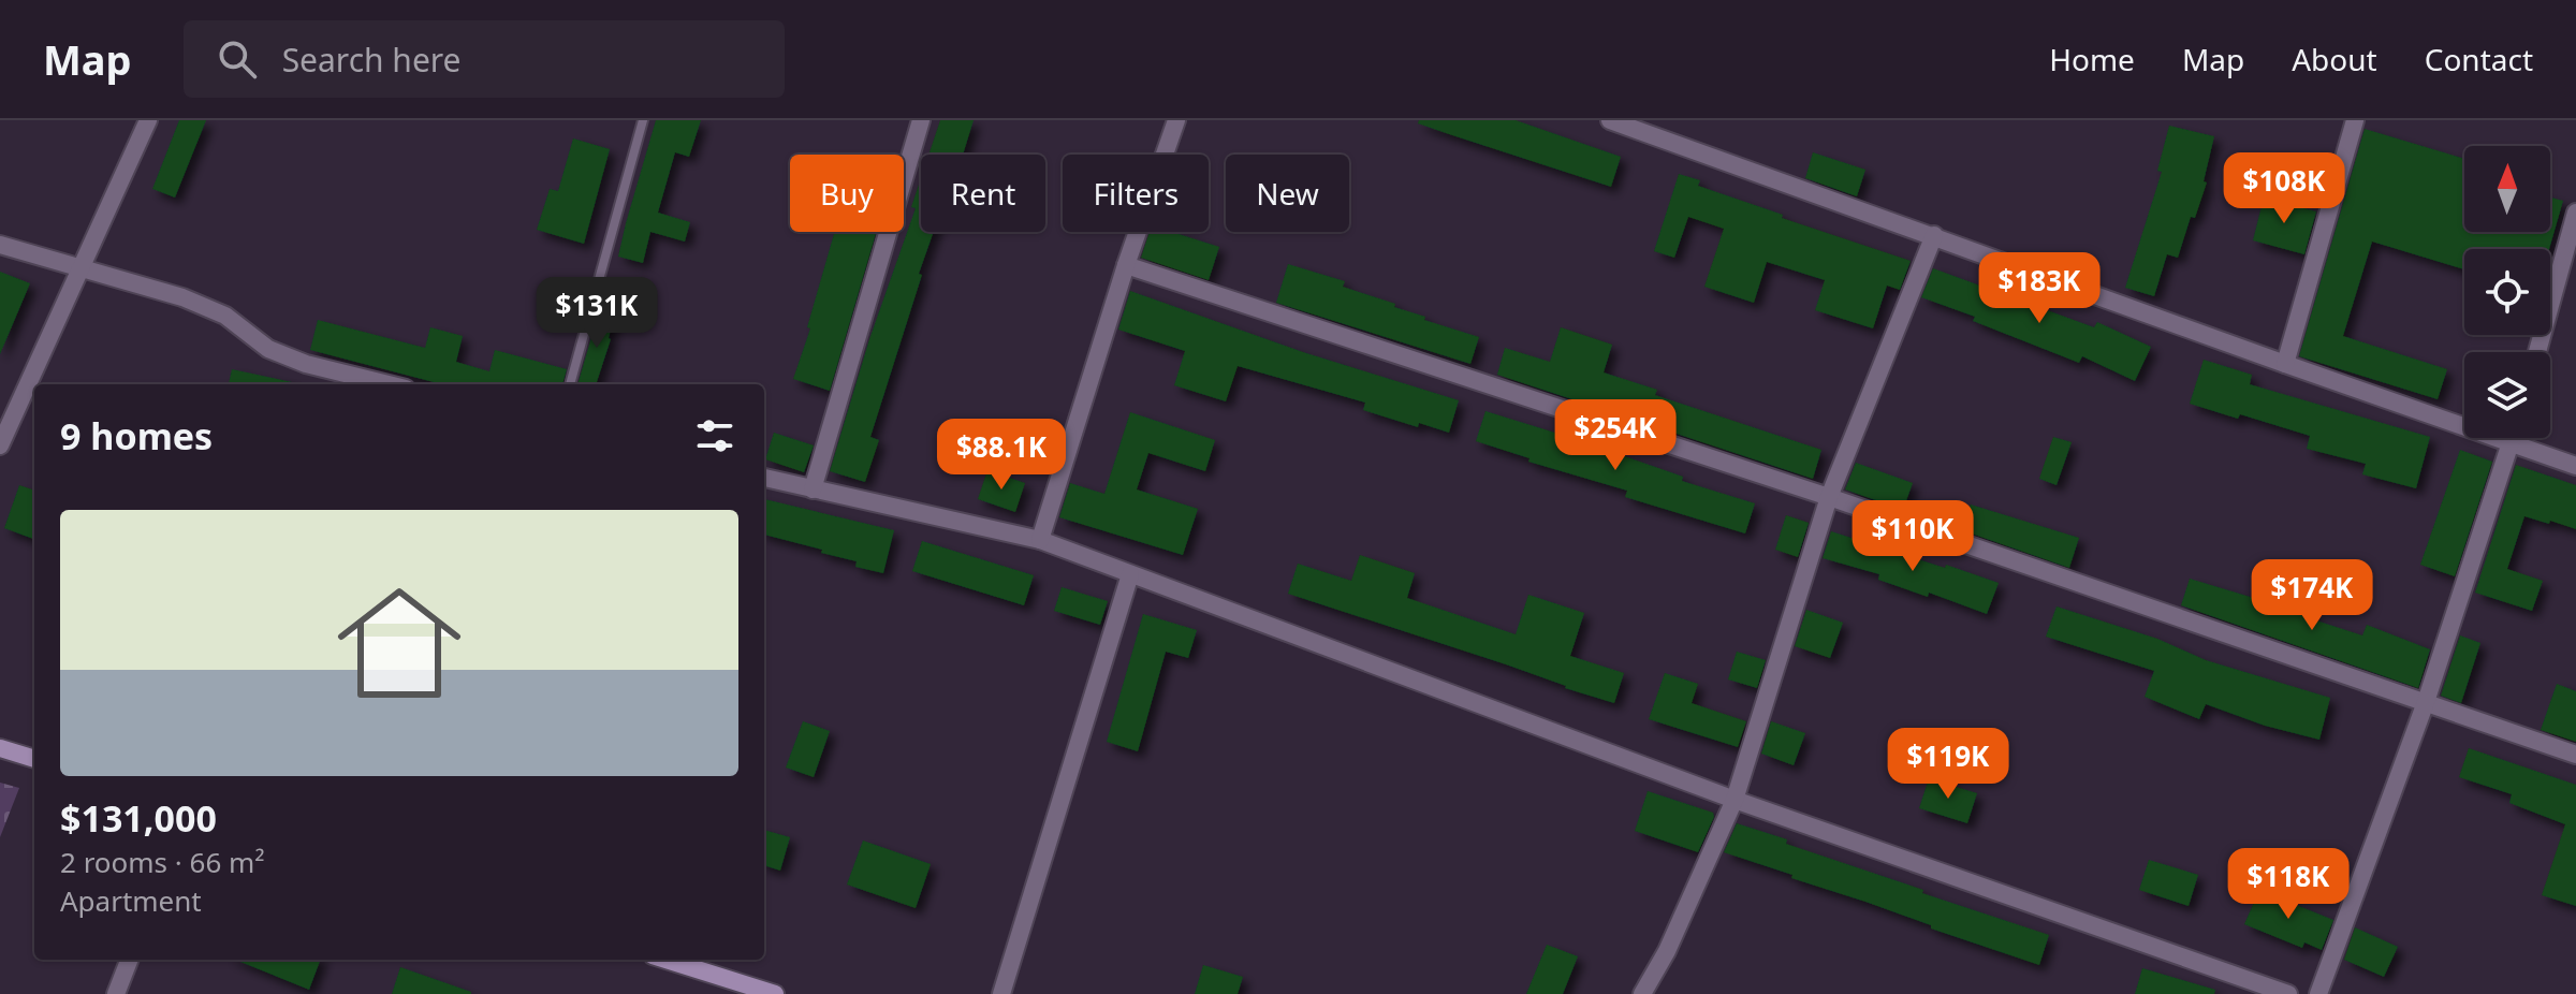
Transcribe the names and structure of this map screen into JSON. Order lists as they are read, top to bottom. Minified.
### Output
{"north":"top","page":{"header":"Map","search":"Search here","nav":["Home","Map","About","Contact"],"price":["$108K","$183K","$131K","$254K","$88.1K","$110K","$174K","$119K","$118K"],"chip":["Buy","Rent","Filters","New"],"heading":"9 homes","list":[{"name":"$131,000","note":"2 rooms · 66 m² · Apartment"}]}}
